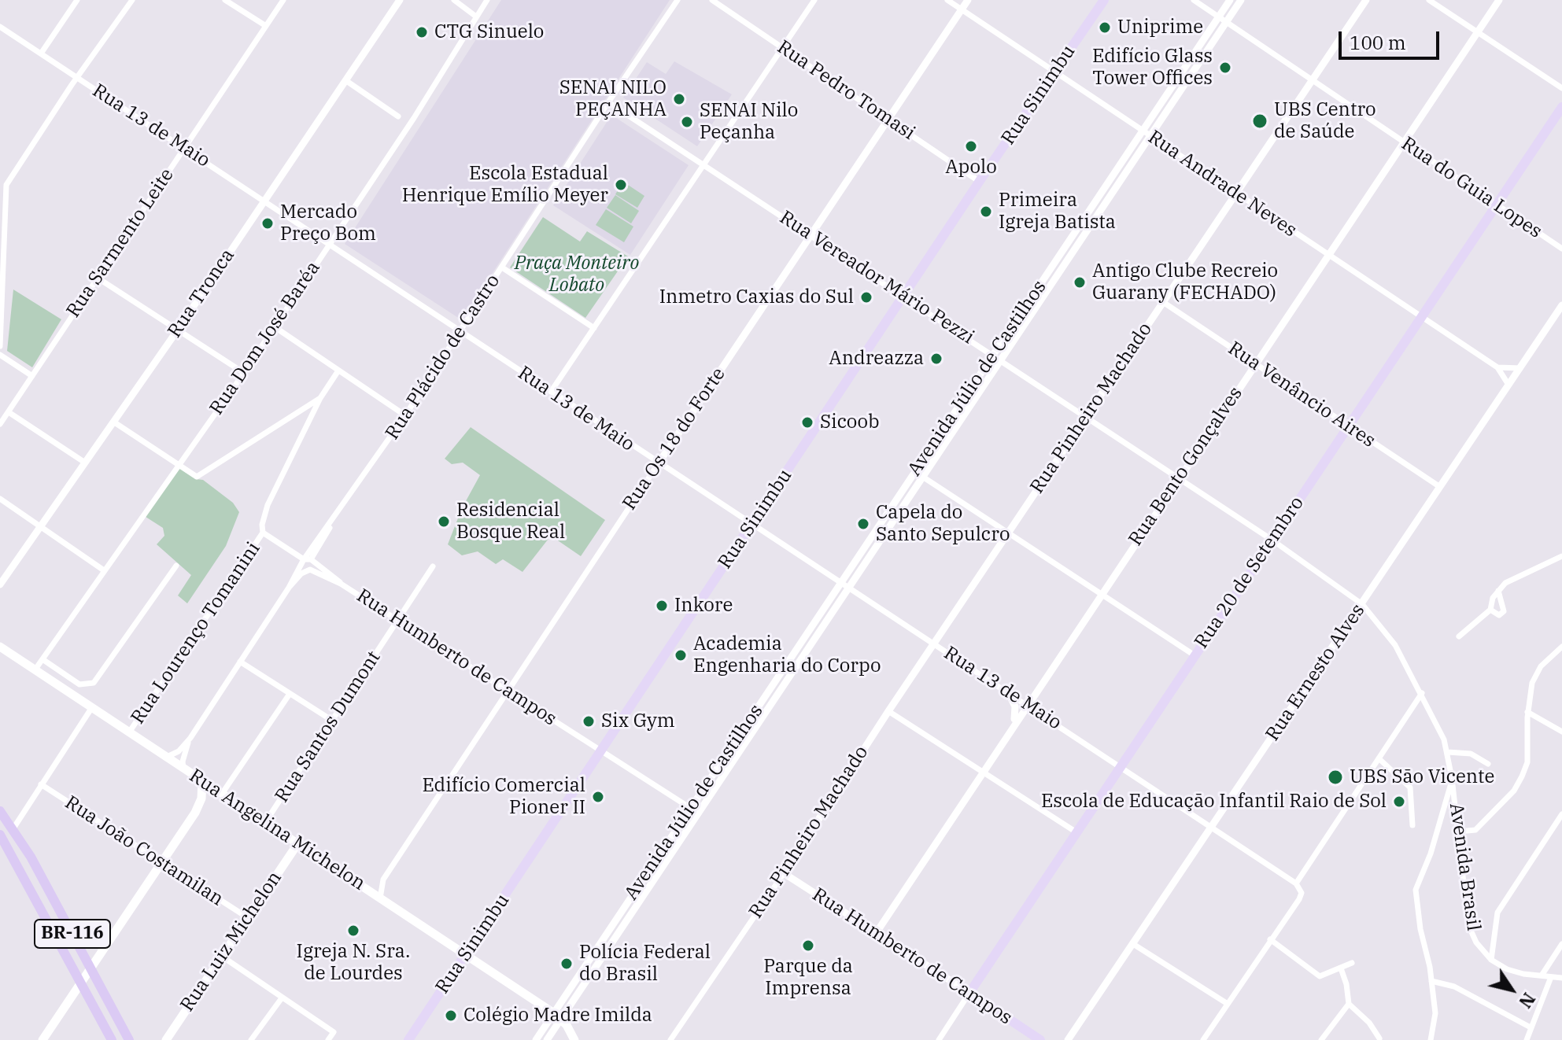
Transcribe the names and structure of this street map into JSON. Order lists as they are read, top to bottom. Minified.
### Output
{"streets":{"highway":["BR-116"],"main road":["Rua Sinimbu","Rua 20 de Setembro","Rua Humberto de Campos","Rua Angelina Michelon","Rua Luiz Michelon"],"street":["Rua Pedro Tomasi","Rua 13 de Maio","Rua Andrade Neves","Rua do Guia Lopes","Rua Sarmento Leite","Rua Vereador Mário Pezzi","Rua Tronca","Rua Dom José Baréa","Rua Plácido de Castro","Avenida Júlio de Castilhos","Rua Venâncio Aires","Rua Pinheiro Machado","Rua Os 18 do Forte","Rua Bento Gonçalves","Rua Lourenço Tomanini","Rua Ernesto Alves","Rua Santos Dumont","Rua João Costamilan","Avenida Brasil"]},"crossings":[["Rua Pedro Tomasi","Rua Sinimbu"],["Rua Pedro Tomasi","Rua Os 18 do Forte"],["Rua Sinimbu","Rua 13 de Maio"],["Rua Sinimbu","Rua Andrade Neves"],["Rua Sinimbu","Rua Vereador Mário Pezzi"],["Rua Sinimbu","Rua Humberto de Campos"],["Rua Sinimbu","Rua Angelina Michelon"],["Rua 13 de Maio","Rua Sarmento Leite"],["Rua 13 de Maio","Rua Tronca"],["Rua 13 de Maio","Rua Dom José Baréa"],["Rua 13 de Maio","Rua Plácido de Castro"],["Rua 13 de Maio","Avenida Júlio de Castilhos"],["Rua 13 de Maio","Rua Pinheiro Machado"],["Rua 13 de Maio","Rua Os 18 do Forte"],["Rua 13 de Maio","Rua Bento Gonçalves"],["Rua 13 de Maio","Rua 20 de Setembro"],["Rua 13 de Maio","Rua Ernesto Alves"],["Rua Andrade Neves","Avenida Júlio de Castilhos"],["Rua Andrade Neves","Rua Pinheiro Machado"],["Rua Andrade Neves","Rua Os 18 do Forte"],["Rua Andrade Neves","Rua Bento Gonçalves"],["Rua Andrade Neves","Rua 20 de Setembro"],["Rua Andrade Neves","Rua Ernesto Alves"],["Rua do Guia Lopes","Avenida Júlio de Castilhos"],["Rua do Guia Lopes","Rua Pinheiro Machado"],["Rua do Guia Lopes","Rua Bento Gonçalves"],["Rua do Guia Lopes","Rua 20 de Setembro"],["Rua Vereador Mário Pezzi","Rua Plácido de Castro"],["Rua Vereador Mário Pezzi","Avenida Júlio de Castilhos"],["Rua Vereador Mário Pezzi","Rua Pinheiro Machado"],["Rua Vereador Mário Pezzi","Rua Os 18 do Forte"],["Rua Vereador Mário Pezzi","Rua Bento Gonçalves"],["Rua Vereador Mário Pezzi","Rua 20 de Setembro"],["Rua Vereador Mário Pezzi","Rua Ernesto Alves"],["Rua Vereador Mário Pezzi","Avenida Brasil"],["Rua Dom José Baréa","Rua Angelina Michelon"],["Rua Plácido de Castro","Rua Humberto de Campos"],["Rua Plácido de Castro","Rua Angelina Michelon"],["Avenida Júlio de Castilhos","Rua Humberto de Campos"],["Avenida Júlio de Castilhos","Rua Angelina Michelon"],["Rua Venâncio Aires","Rua Pinheiro Machado"],["Rua Venâncio Aires","Rua Bento Gonçalves"],["Rua Venâncio Aires","Rua 20 de Setembro"],["Rua Venâncio Aires","Rua Ernesto Alves"],["Rua Pinheiro Machado","Rua Humberto de Campos"],["Rua Os 18 do Forte","Rua Humberto de Campos"],["Rua Os 18 do Forte","Rua Angelina Michelon"],["Rua Bento Gonçalves","Rua Humberto de Campos"],["Rua 20 de Setembro","Rua Humberto de Campos"],["Rua Lourenço Tomanini","Rua Angelina Michelon"],["Rua Humberto de Campos","Rua Santos Dumont"],["Rua Ernesto Alves","Avenida Brasil"],["Rua Santos Dumont","Rua Angelina Michelon"],["Rua Angelina Michelon","Rua Luiz Michelon"],["Rua João Costamilan","Rua Luiz Michelon"]],"parks":["Praça Monteiro Lobato"],"places":["Uniprime","CTG Sinuelo","Edifício Glass Tower Offices","SENAI NILO PEÇANHA","UBS Centro de Saúde","SENAI Nilo Peçanha","Apolo","Escola Estadual Henrique Emílio Meyer","Primeira Igreja Batista","Mercado Preço Bom","Antigo Clube Recreio Guarany (FECHADO)","Inmetro Caxias do Sul","Andreazza","Sicoob","Residencial Bosque Real","Capela do Santo Sepulcro","Inkore","Academia Engenharia do Corpo","Six Gym","UBS São Vicente","Edifício Comercial Pioner II","Escola de Educação Infantil Raio de Sol","Igreja N. Sra. de Lourdes","Parque da Imprensa","Polícia Federal do Brasil","Colégio Madre Imilda"],"scale_bar":"100 m","north":"bottom right"}
